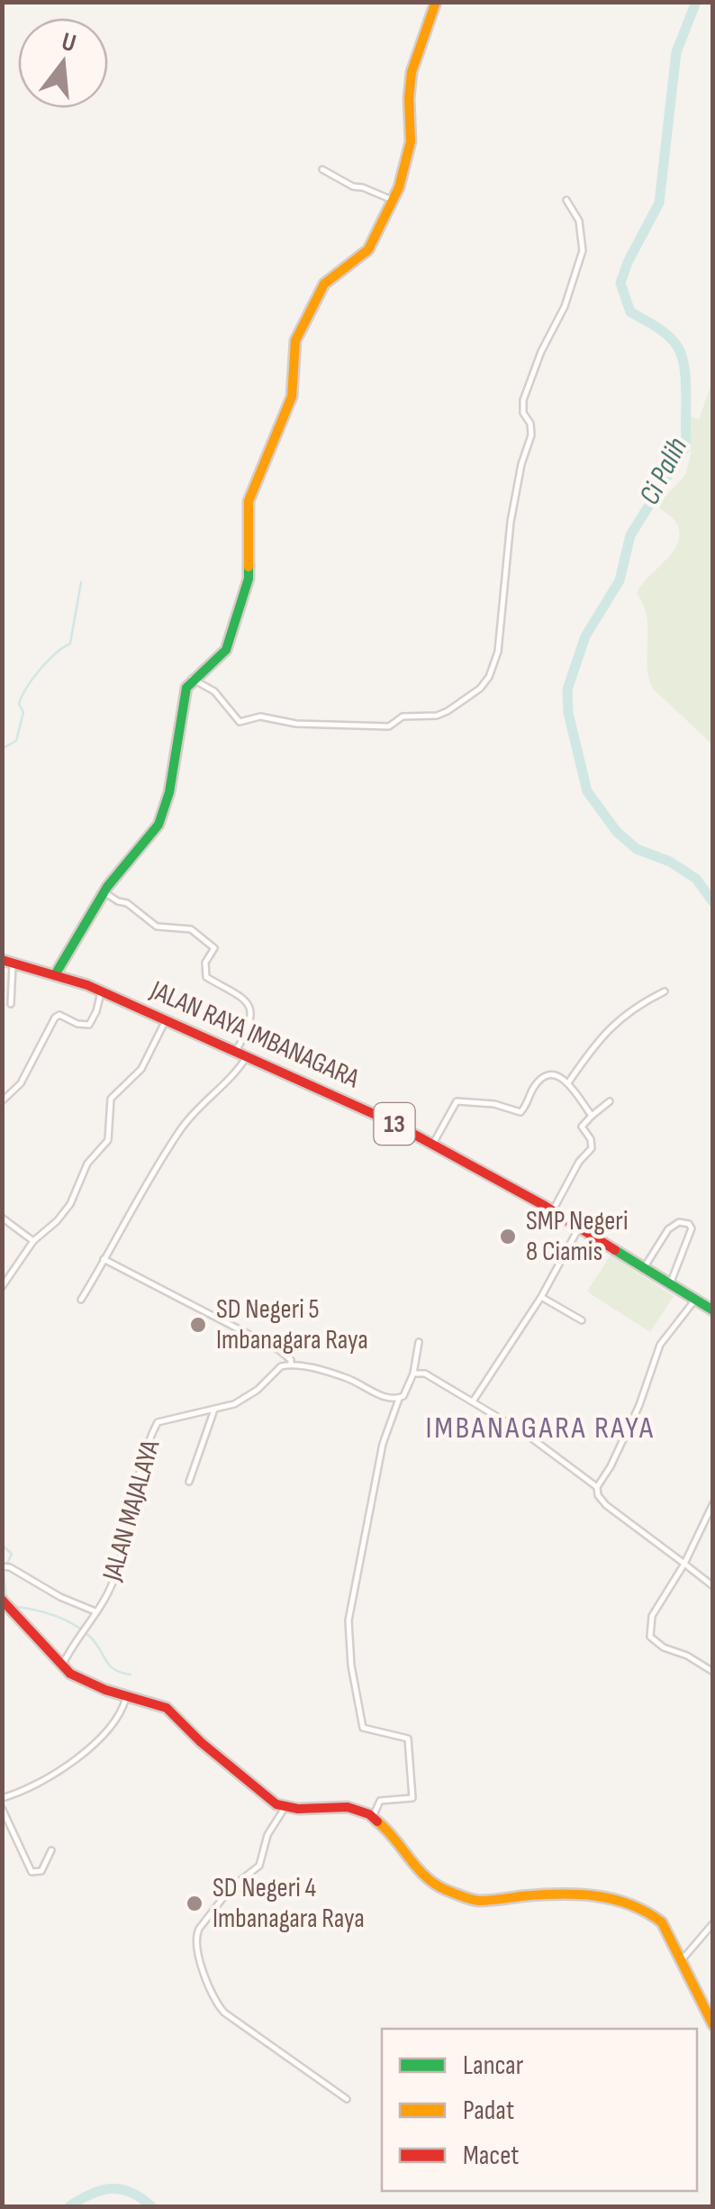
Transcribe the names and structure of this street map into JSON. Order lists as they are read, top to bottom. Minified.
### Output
{"streets":{"main road":["JALAN RAYA IMBANAGARA","13"],"street":["JALAN MAJALAYA"]},"districts":["IMBANAGARA RAYA"],"water":["Ci Palih"],"places":["SMP Negeri 8 Ciamis","SD Negeri 5 Imbanagara Raya","SD Negeri 4 Imbanagara Raya"],"legend":["Lancar","Padat","Macet"],"north":"top"}
